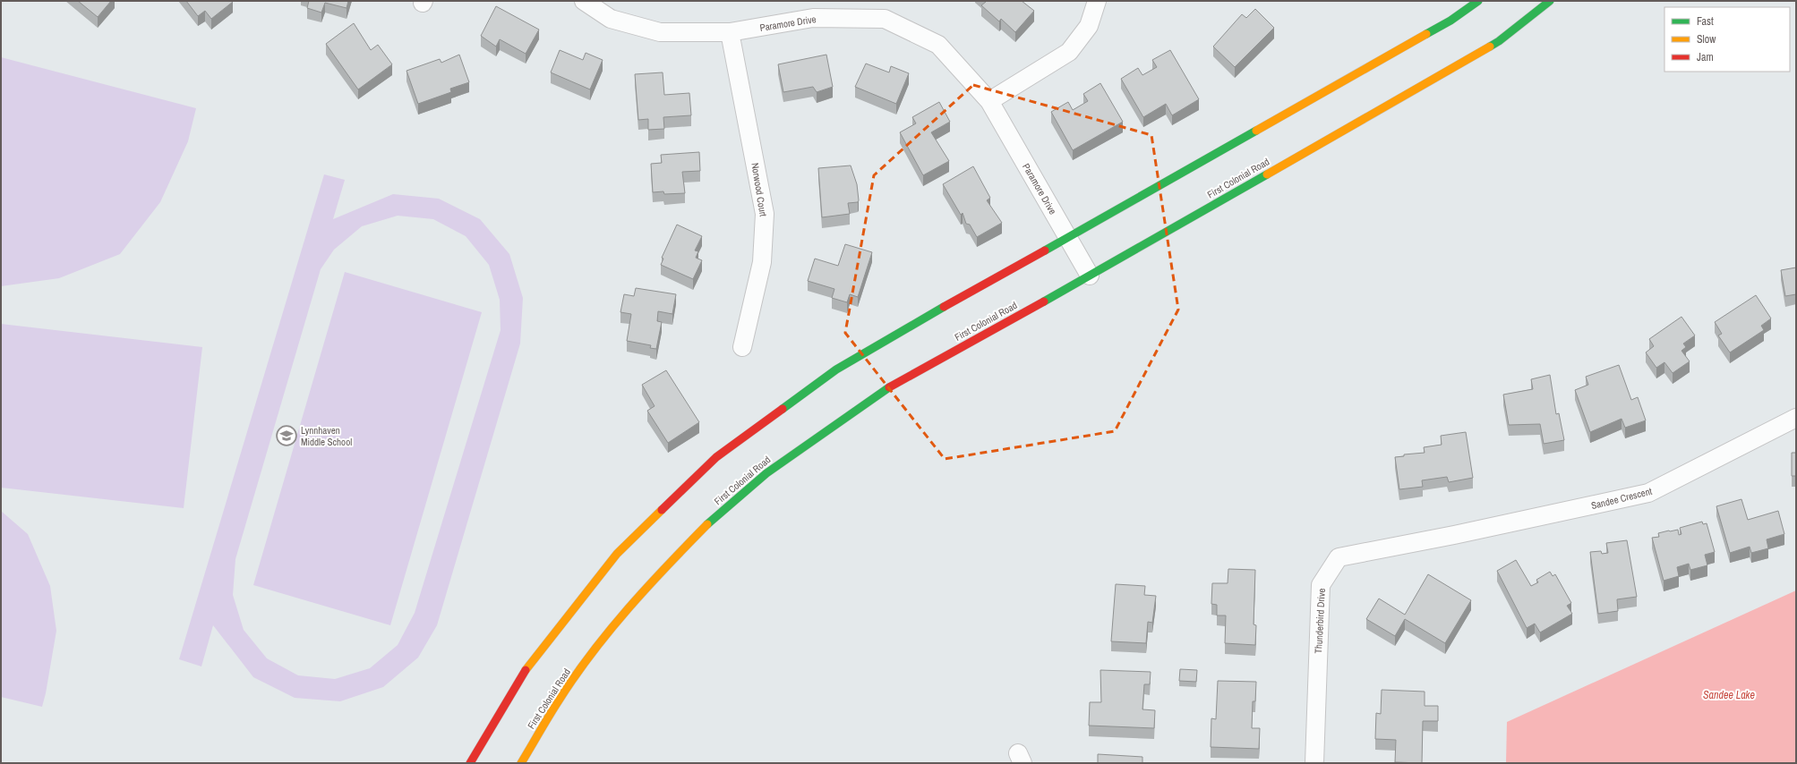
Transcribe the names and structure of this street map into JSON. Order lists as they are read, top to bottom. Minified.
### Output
{"streets":{"main road":["First Colonial Road"],"street":["Paramore Drive","Norwood Court","Sandee Crescent","Thunderbird Drive"]},"crossings":[["Paramore Drive","First Colonial Road"],["Paramore Drive","Norwood Court"],["Sandee Crescent","Thunderbird Drive"]],"water":["Sandee Lake"],"places":{"school or university":["Lynnhaven Middle School"]},"legend":["Fast","Slow","Jam"]}
